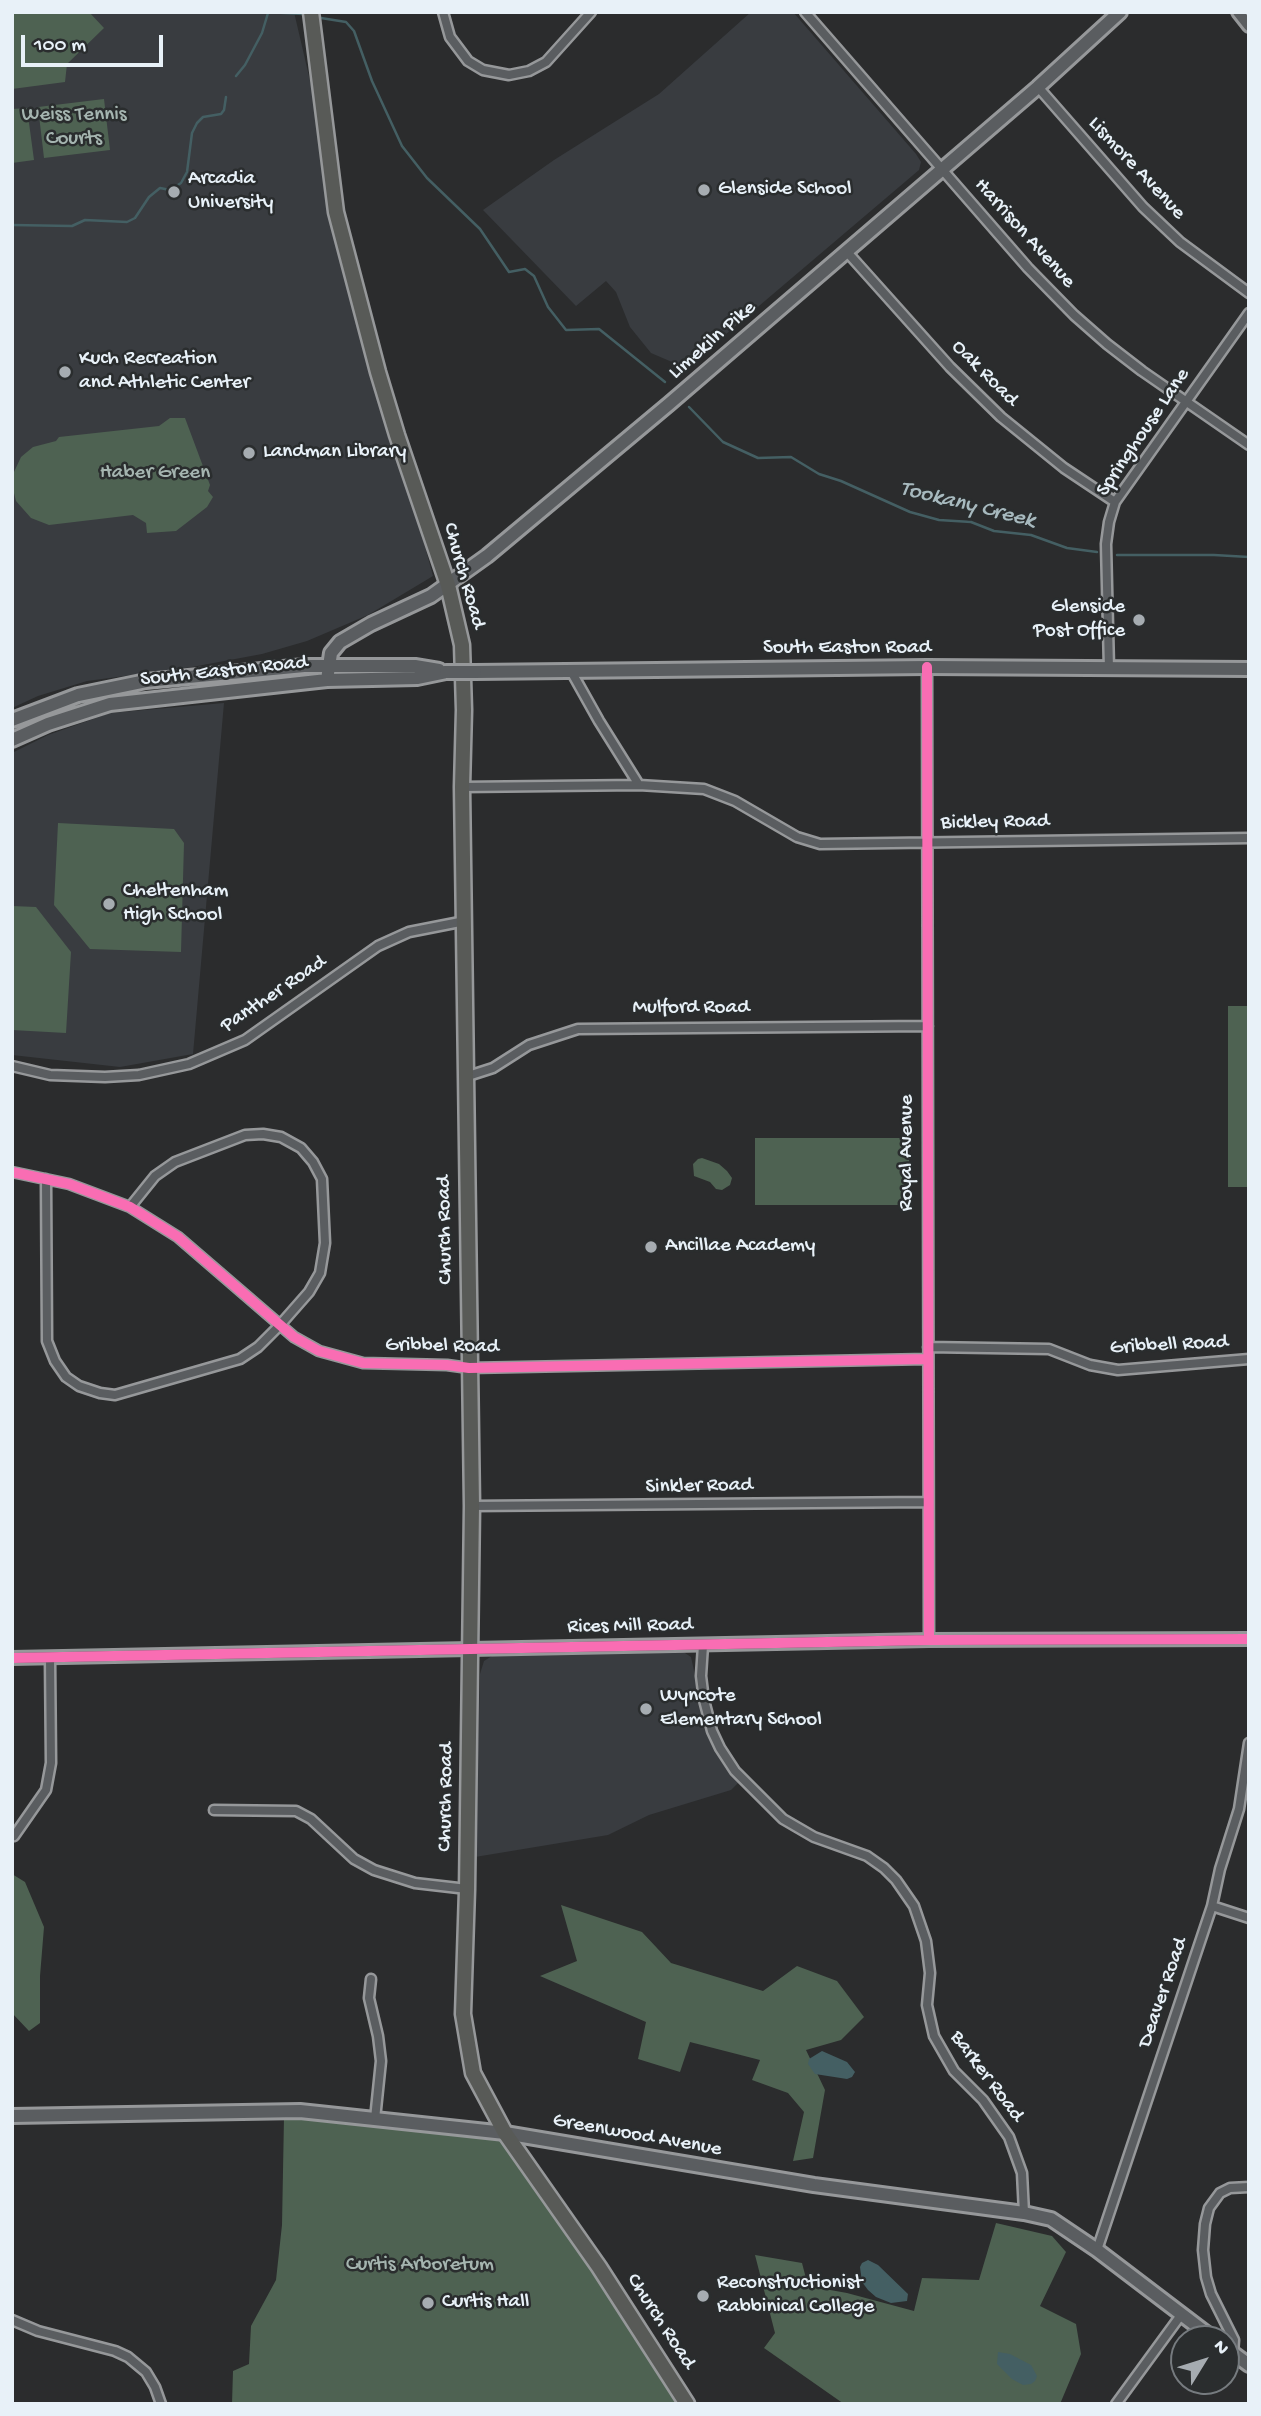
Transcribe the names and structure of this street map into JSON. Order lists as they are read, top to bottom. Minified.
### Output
{"streets":{"main road":["Limekiln Pike","Church Road","South Easton Road","Greenwood Avenue"],"street":["Lismore Avenue","Harrison Avenue","Oak Road","Springhouse Lane","Bickley Road","Panther Road","Mulford Road","Royal Avenue","Gribbell Road","Gribbel Road","Sinkler Road","Rices Mill Road","Deaver Road","Barker Road"]},"crossings":[["Lismore Avenue","Limekiln Pike"],["Harrison Avenue","Limekiln Pike"],["Harrison Avenue","Springhouse Lane"],["Limekiln Pike","Oak Road"],["Limekiln Pike","Church Road"],["Limekiln Pike","South Easton Road"],["Oak Road","Springhouse Lane"],["Springhouse Lane","South Easton Road"],["Church Road","Bickley Road"],["Church Road","Panther Road"],["Church Road","Mulford Road"],["Church Road","Gribbel Road"],["Church Road","Sinkler Road"],["Church Road","Rices Mill Road"],["Church Road","Greenwood Avenue"],["South Easton Road","Royal Avenue"],["Bickley Road","Royal Avenue"],["Mulford Road","Royal Avenue"],["Royal Avenue","Gribbell Road"],["Royal Avenue","Gribbel Road"],["Royal Avenue","Sinkler Road"],["Royal Avenue","Rices Mill Road"],["Rices Mill Road","Barker Road"],["Deaver Road","Greenwood Avenue"],["Barker Road","Greenwood Avenue"]],"water":["Tookany Creek"],"parks":["Weiss Tennis Courts","Haber Green","Curtis Arboretum"],"places":["Glenside School","Arcadia University","Kuch Recreation and Athletic Center","Landman Library","Glenside Post Office","Cheltenham High School","Ancillae Academy","Wyncote Elementary School","Reconstructionist Rabbinical College","Curtis Hall"],"scale_bar":"100 m","north":"top right"}
